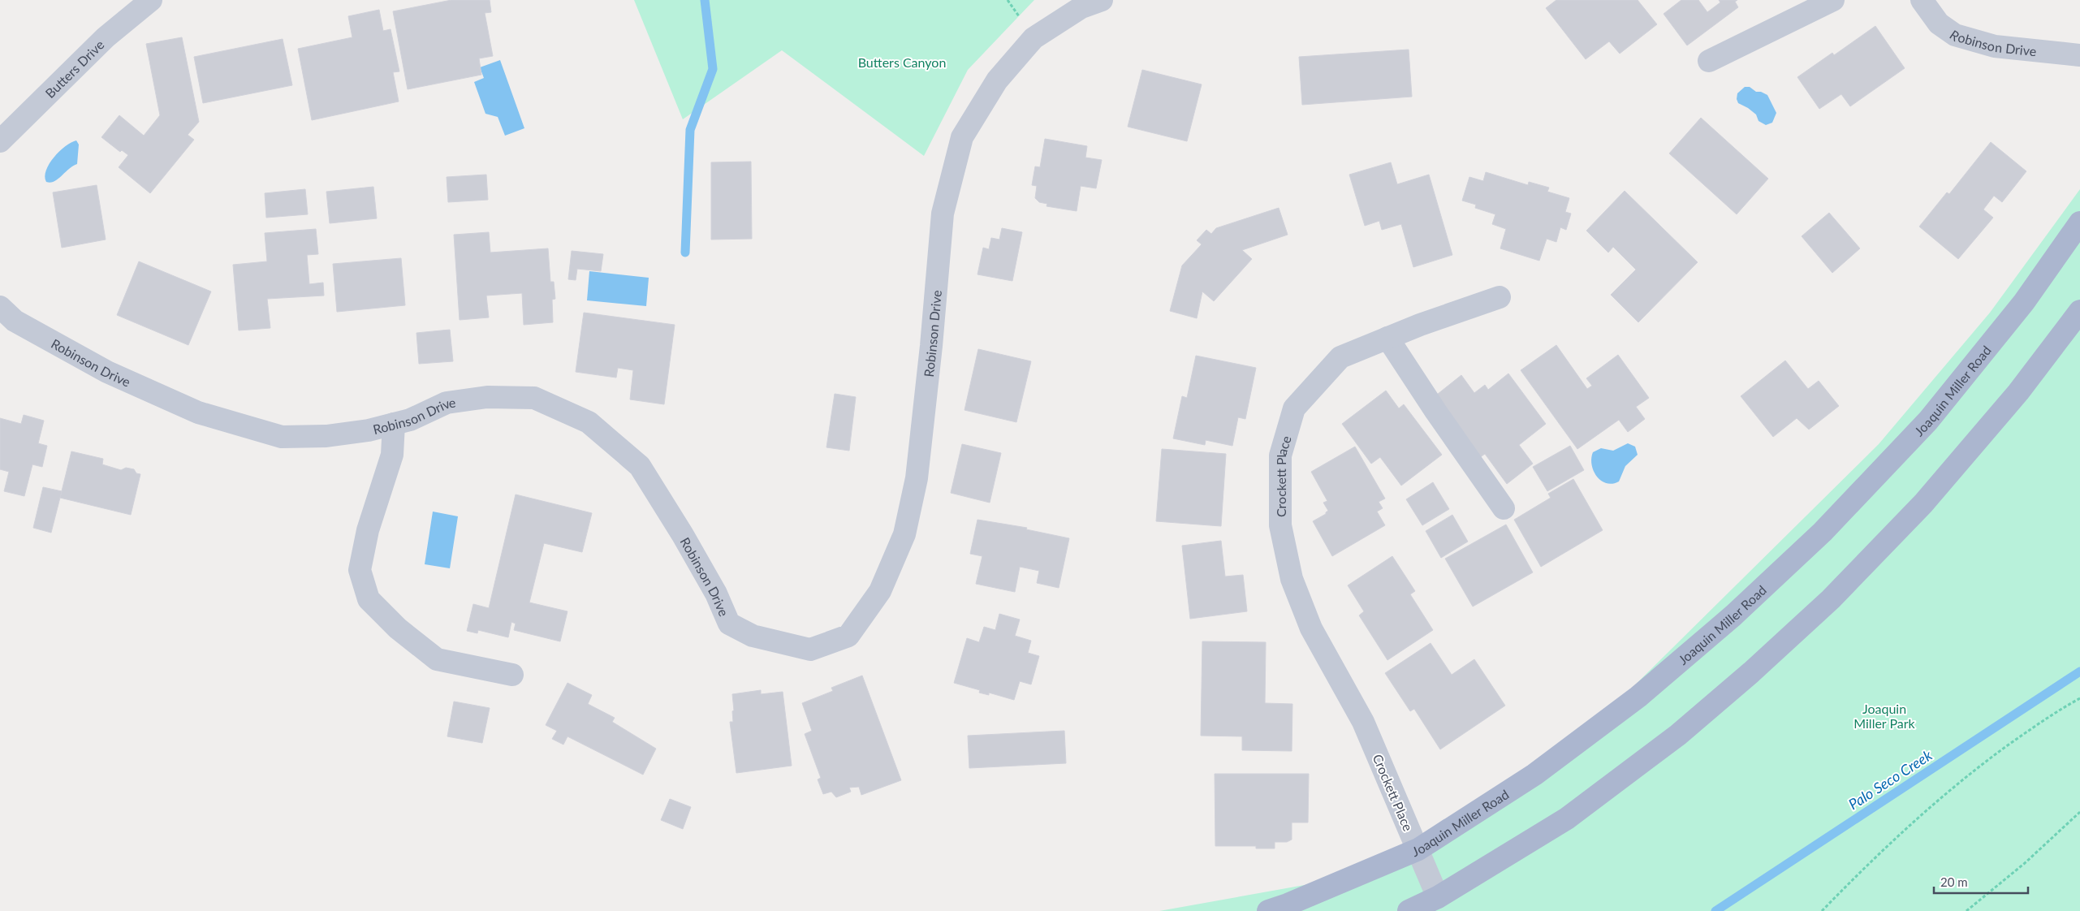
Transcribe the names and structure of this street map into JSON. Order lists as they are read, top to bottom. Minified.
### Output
{"streets":{"main road":["Joaquin Miller Road"],"street":["Robinson Drive","Butters Drive","Crockett Place"]},"crossings":[["Joaquin Miller Road","Crockett Place"]],"water":["Palo Seco Creek"],"parks":["Butters Canyon","Joaquin Miller Park"],"scale_bar":"20 m"}
